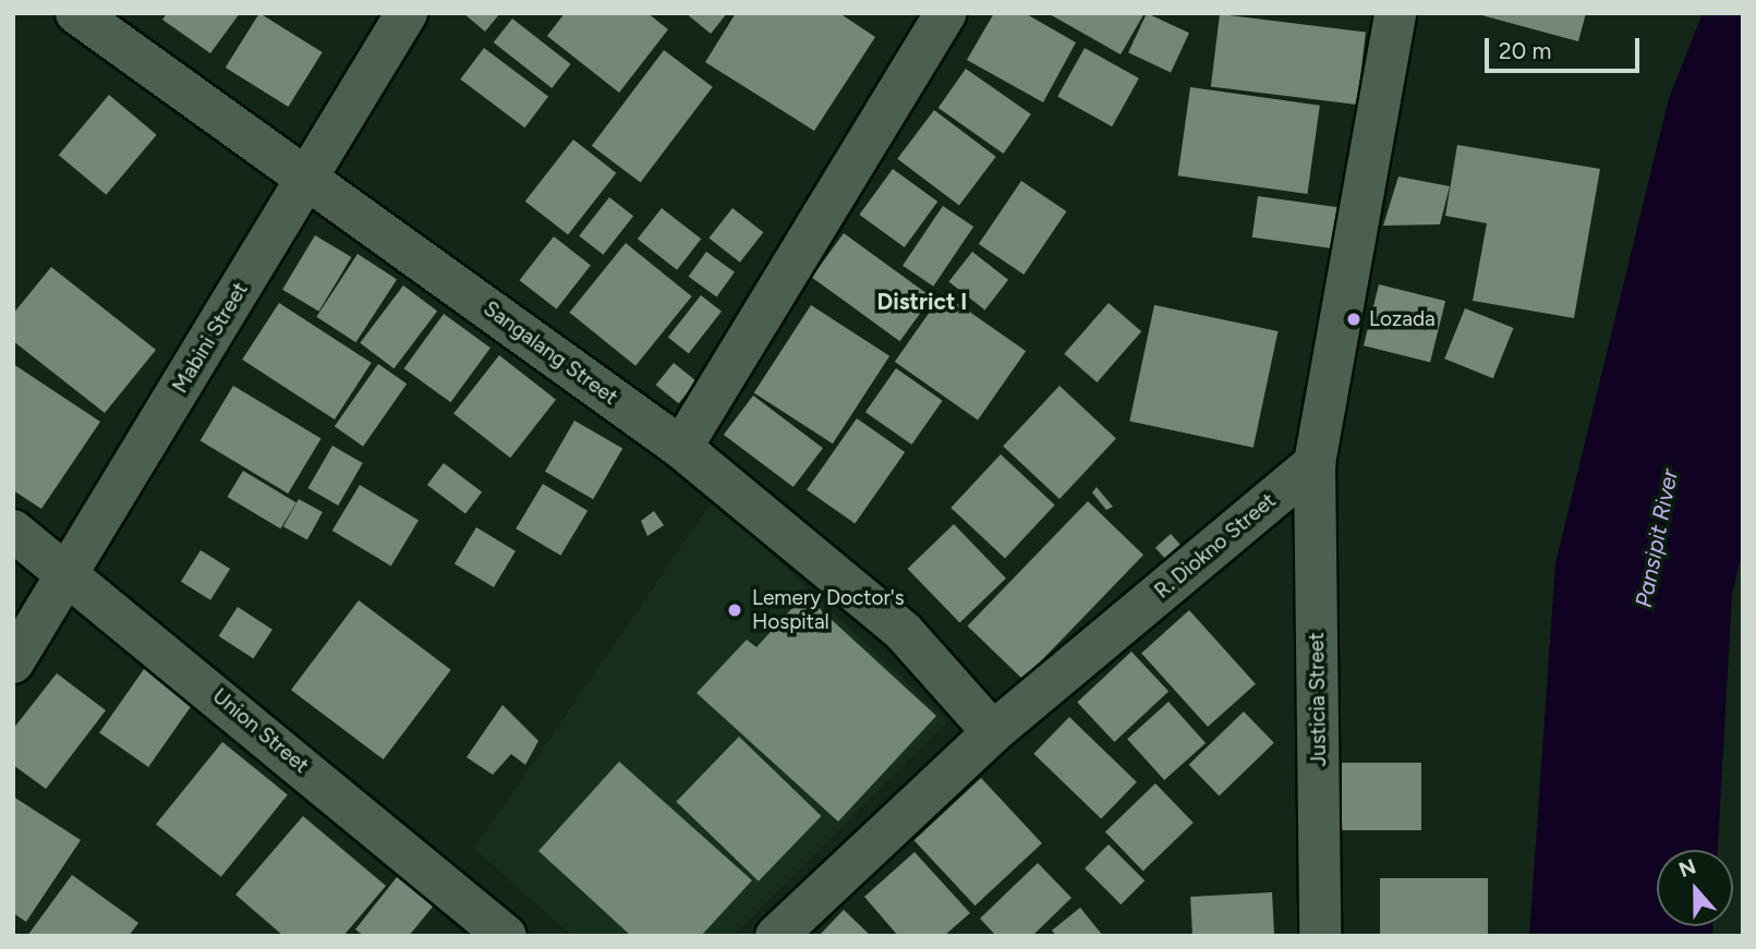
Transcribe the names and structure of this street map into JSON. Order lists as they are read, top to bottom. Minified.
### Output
{"streets":{"street":["Mabini Street","Sangalang Street","R. Diokno Street","Justicia Street","Union Street"]},"crossings":[["Mabini Street","Sangalang Street"],["Mabini Street","Union Street"],["Sangalang Street","R. Diokno Street"],["R. Diokno Street","Justicia Street"]],"districts":["District I"],"water":["Pansipit River"],"places":["Lozada","Lemery Doctor's Hospital"],"scale_bar":"20 m","north":"top"}
